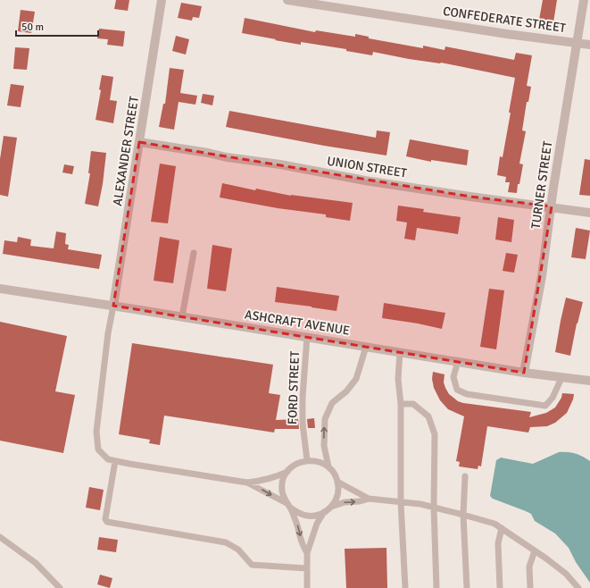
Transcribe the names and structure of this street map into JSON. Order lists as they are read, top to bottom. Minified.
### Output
{"streets":{"street":["CONFEDERATE STREET","ALEXANDER STREET","UNION STREET","TURNER STREET","ASHCRAFT AVENUE"],"lane":["FORD STREET"]},"crossings":[["CONFEDERATE STREET","TURNER STREET"],["ALEXANDER STREET","UNION STREET"],["ALEXANDER STREET","ASHCRAFT AVENUE"],["UNION STREET","TURNER STREET"],["TURNER STREET","ASHCRAFT AVENUE"],["ASHCRAFT AVENUE","FORD STREET"]],"scale_bar":"50 m"}
